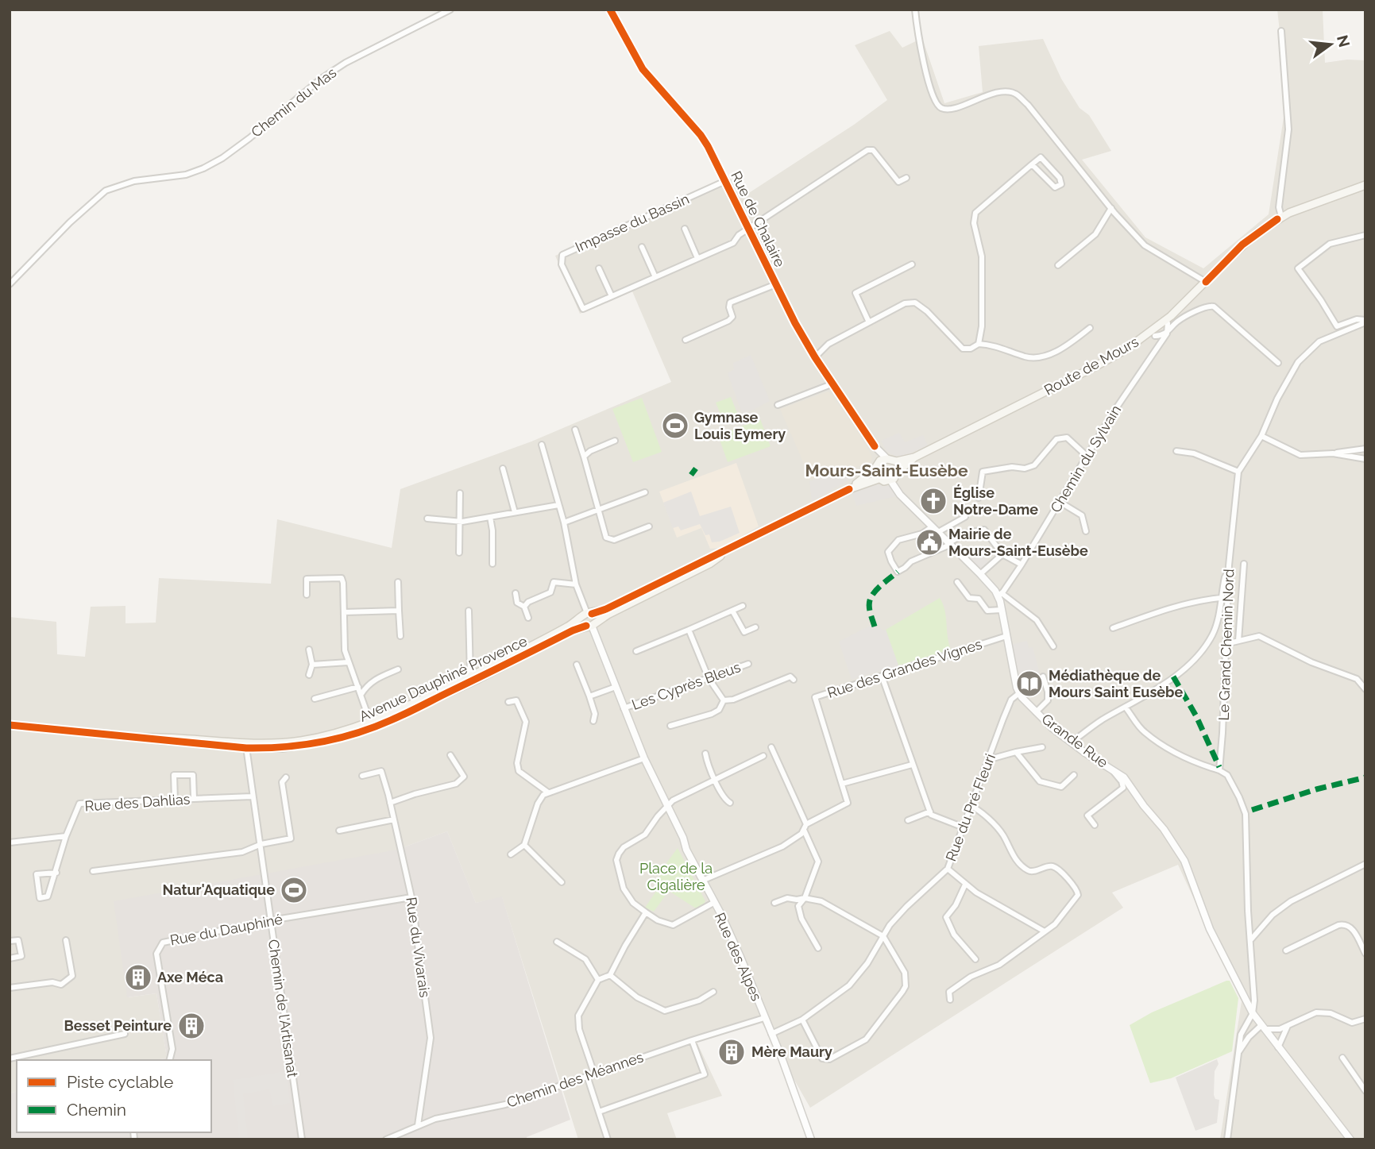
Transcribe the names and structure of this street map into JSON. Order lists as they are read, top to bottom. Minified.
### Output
{"streets":{"main road":["Route de Mours","Avenue Dauphiné Provence"],"street":["Chemin du Mas","Rue de Chalaire","Impasse du Bassin","Chemin du Sylvain","Le Grand Chemin Nord","Rue des Grandes Vignes","Les Cyprès Bleus","Grande Rue","Rue des Dahlias","Rue du Pré Fleuri","Rue du Dauphiné","Rue du Vivarais","Rue des Alpes","Chemin de l'Artisanat","Chemin des Méannes"]},"crossings":[["Rue de Chalaire","Impasse du Bassin"],["Rue de Chalaire","Route de Mours"],["Rue de Chalaire","Avenue Dauphiné Provence"],["Rue de Chalaire","Grande Rue"],["Route de Mours","Chemin du Sylvain"],["Route de Mours","Avenue Dauphiné Provence"],["Route de Mours","Grande Rue"],["Chemin du Sylvain","Grande Rue"],["Rue des Grandes Vignes","Grande Rue"],["Rue des Grandes Vignes","Rue des Alpes"],["Avenue Dauphiné Provence","Grande Rue"],["Avenue Dauphiné Provence","Rue des Alpes"],["Avenue Dauphiné Provence","Chemin de l'Artisanat"],["Les Cyprès Bleus","Rue des Alpes"],["Grande Rue","Rue du Pré Fleuri"],["Rue des Dahlias","Chemin de l'Artisanat"],["Rue du Pré Fleuri","Rue des Alpes"],["Rue du Dauphiné","Rue du Vivarais"],["Rue du Dauphiné","Chemin de l'Artisanat"],["Rue du Vivarais","Chemin des Méannes"],["Rue des Alpes","Chemin des Méannes"]],"districts":["Mours-Saint-Eusèbe"],"parks":["Place de la Cigalière"],"places":{"sports":["Gymnase Louis Eymery","Natur'Aquatique"],"church":["Église Notre-Dame"],"public building":["Mairie de Mours-Saint-Eusèbe"],"library":["Médiathèque de Mours Saint Eusèbe"],"building":["Axe Méca","Besset Peinture","Mère Maury"]},"legend":["Piste cyclable","Chemin"],"north":"right"}
